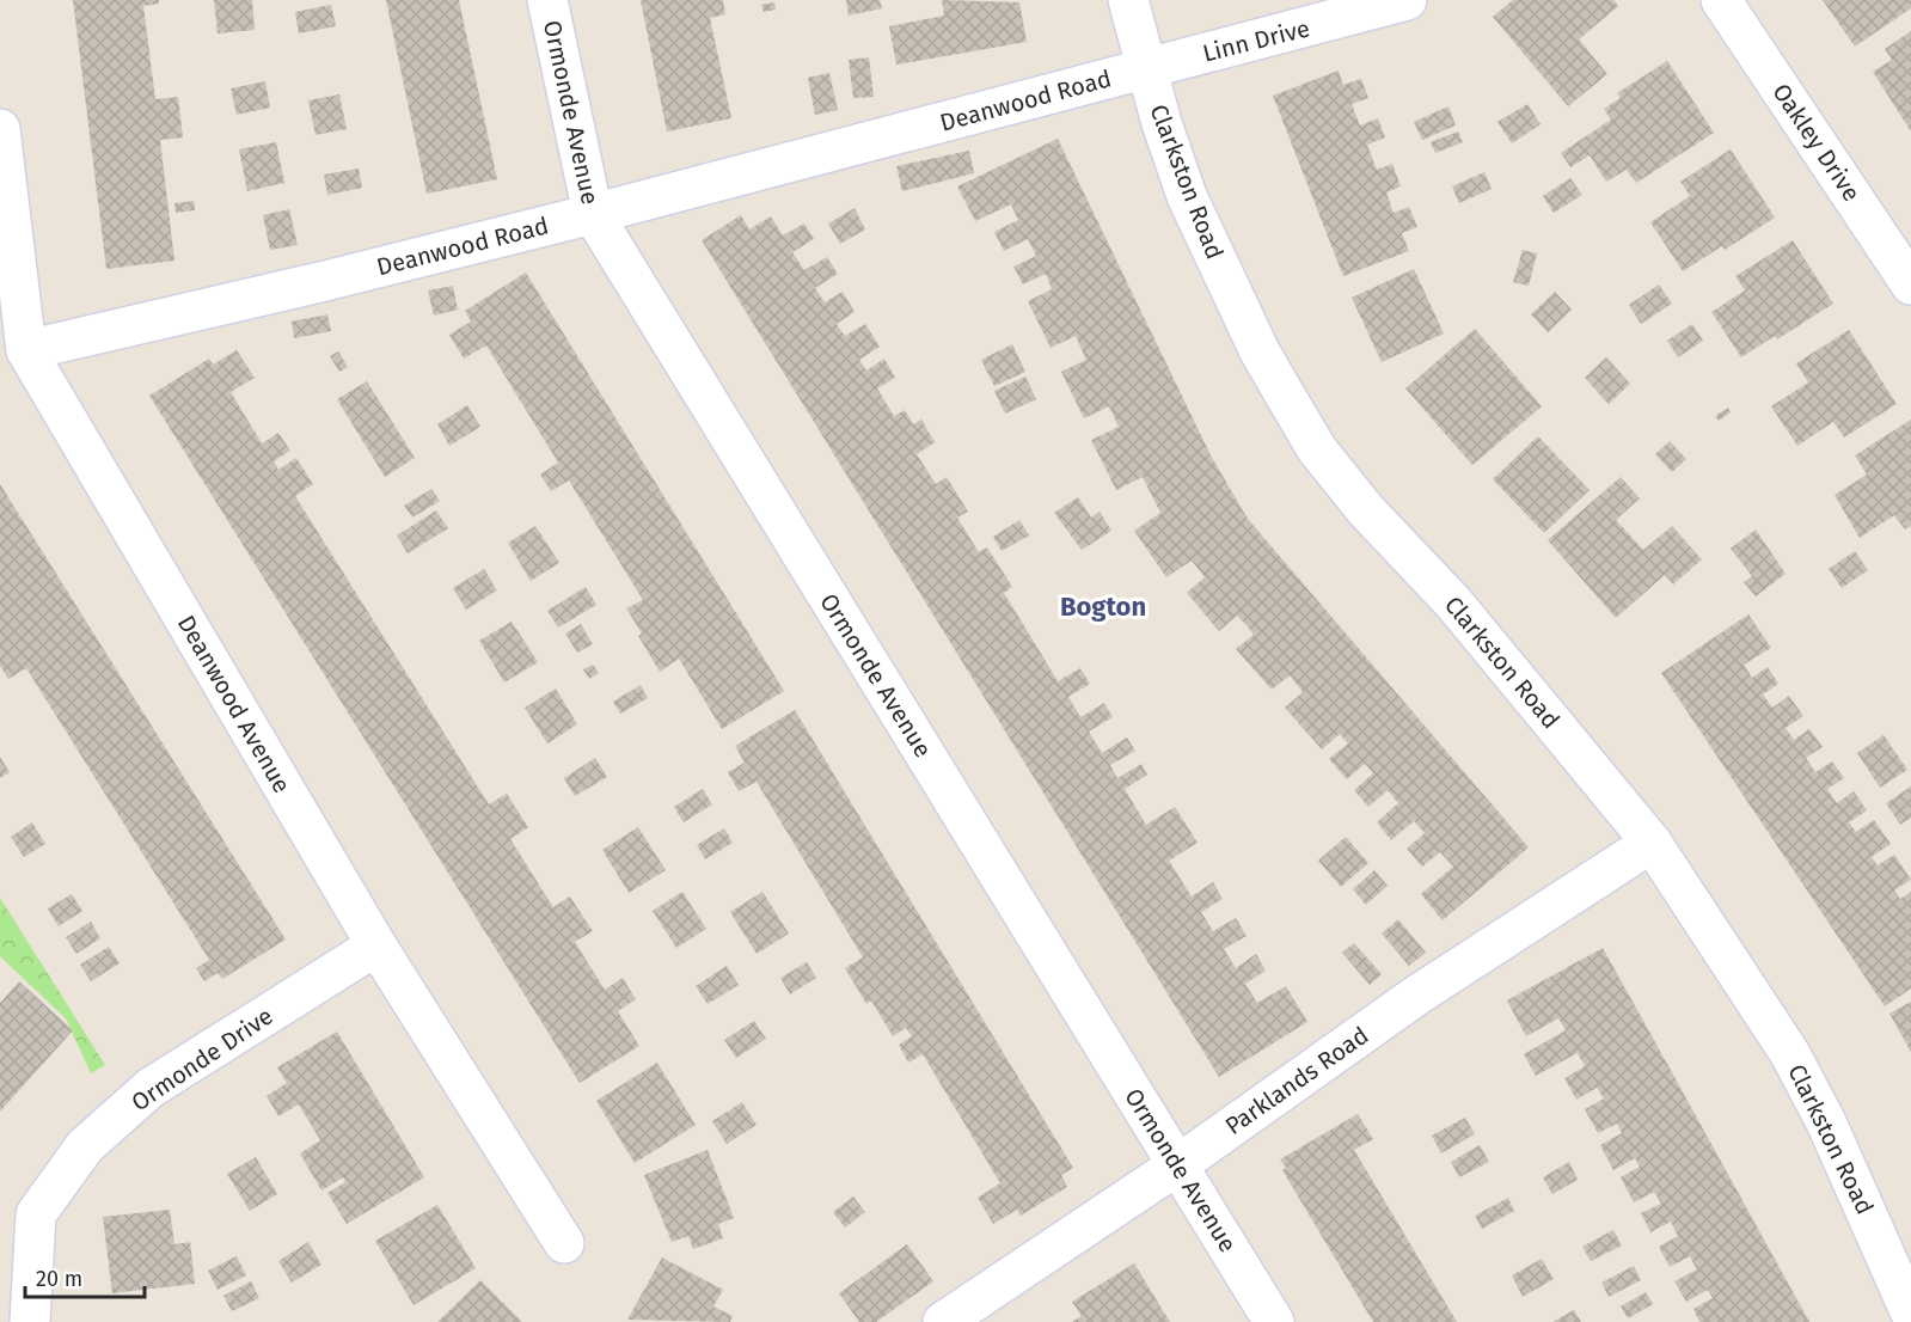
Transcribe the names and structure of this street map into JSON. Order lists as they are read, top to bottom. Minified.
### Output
{"streets":{"street":["Linn Drive","Deanwood Road","Ormonde Avenue","Oakley Drive","Clarkston Road","Deanwood Avenue","Ormonde Drive","Parklands Road"]},"crossings":[["Linn Drive","Deanwood Road"],["Linn Drive","Clarkston Road"],["Deanwood Road","Ormonde Avenue"],["Deanwood Road","Clarkston Road"],["Deanwood Road","Deanwood Avenue"],["Ormonde Avenue","Parklands Road"],["Clarkston Road","Parklands Road"],["Deanwood Avenue","Ormonde Drive"]],"districts":["Bogton"],"scale_bar":"20 m"}
